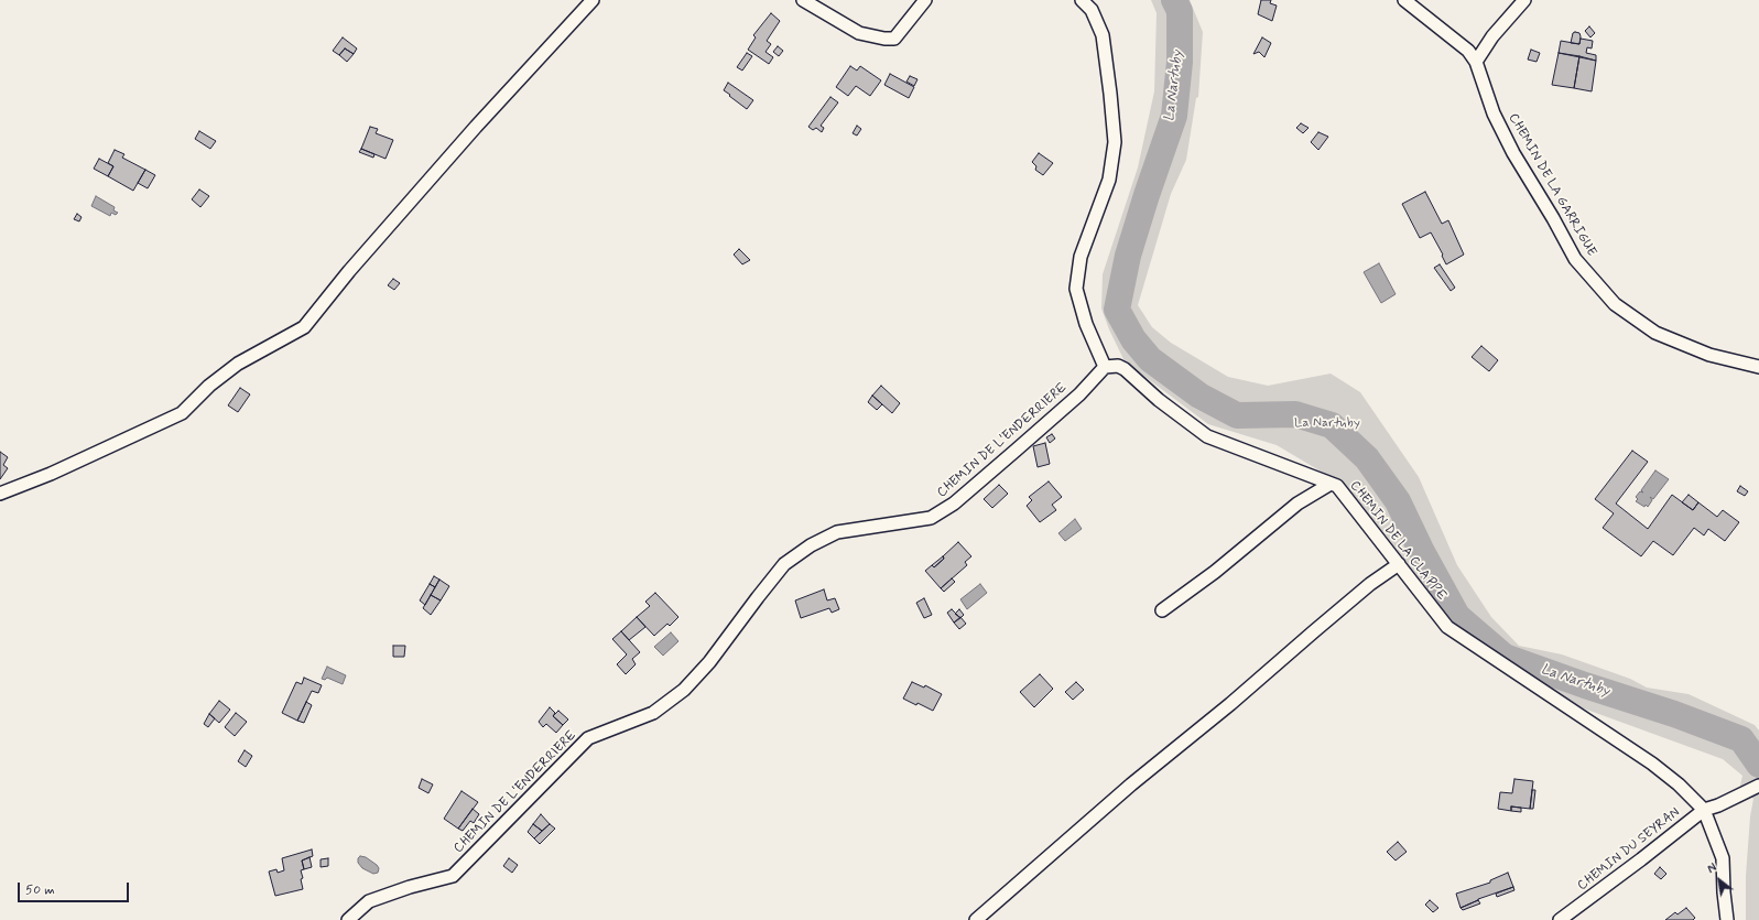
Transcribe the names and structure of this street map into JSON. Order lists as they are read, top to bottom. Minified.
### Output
{"streets":{"street":["CHEMIN DE LA GARRIGUE","CHEMIN DE L'ENDERRIERE","CHEMIN DE LA CLAPPE","CHEMIN DU SEYRAN"]},"crossings":[["CHEMIN DE L'ENDERRIERE","CHEMIN DE LA CLAPPE"],["CHEMIN DE LA CLAPPE","CHEMIN DU SEYRAN"]],"water":["La Nartuby"],"parks":["La Nartuby"],"scale_bar":"50 m","north":"top left"}
